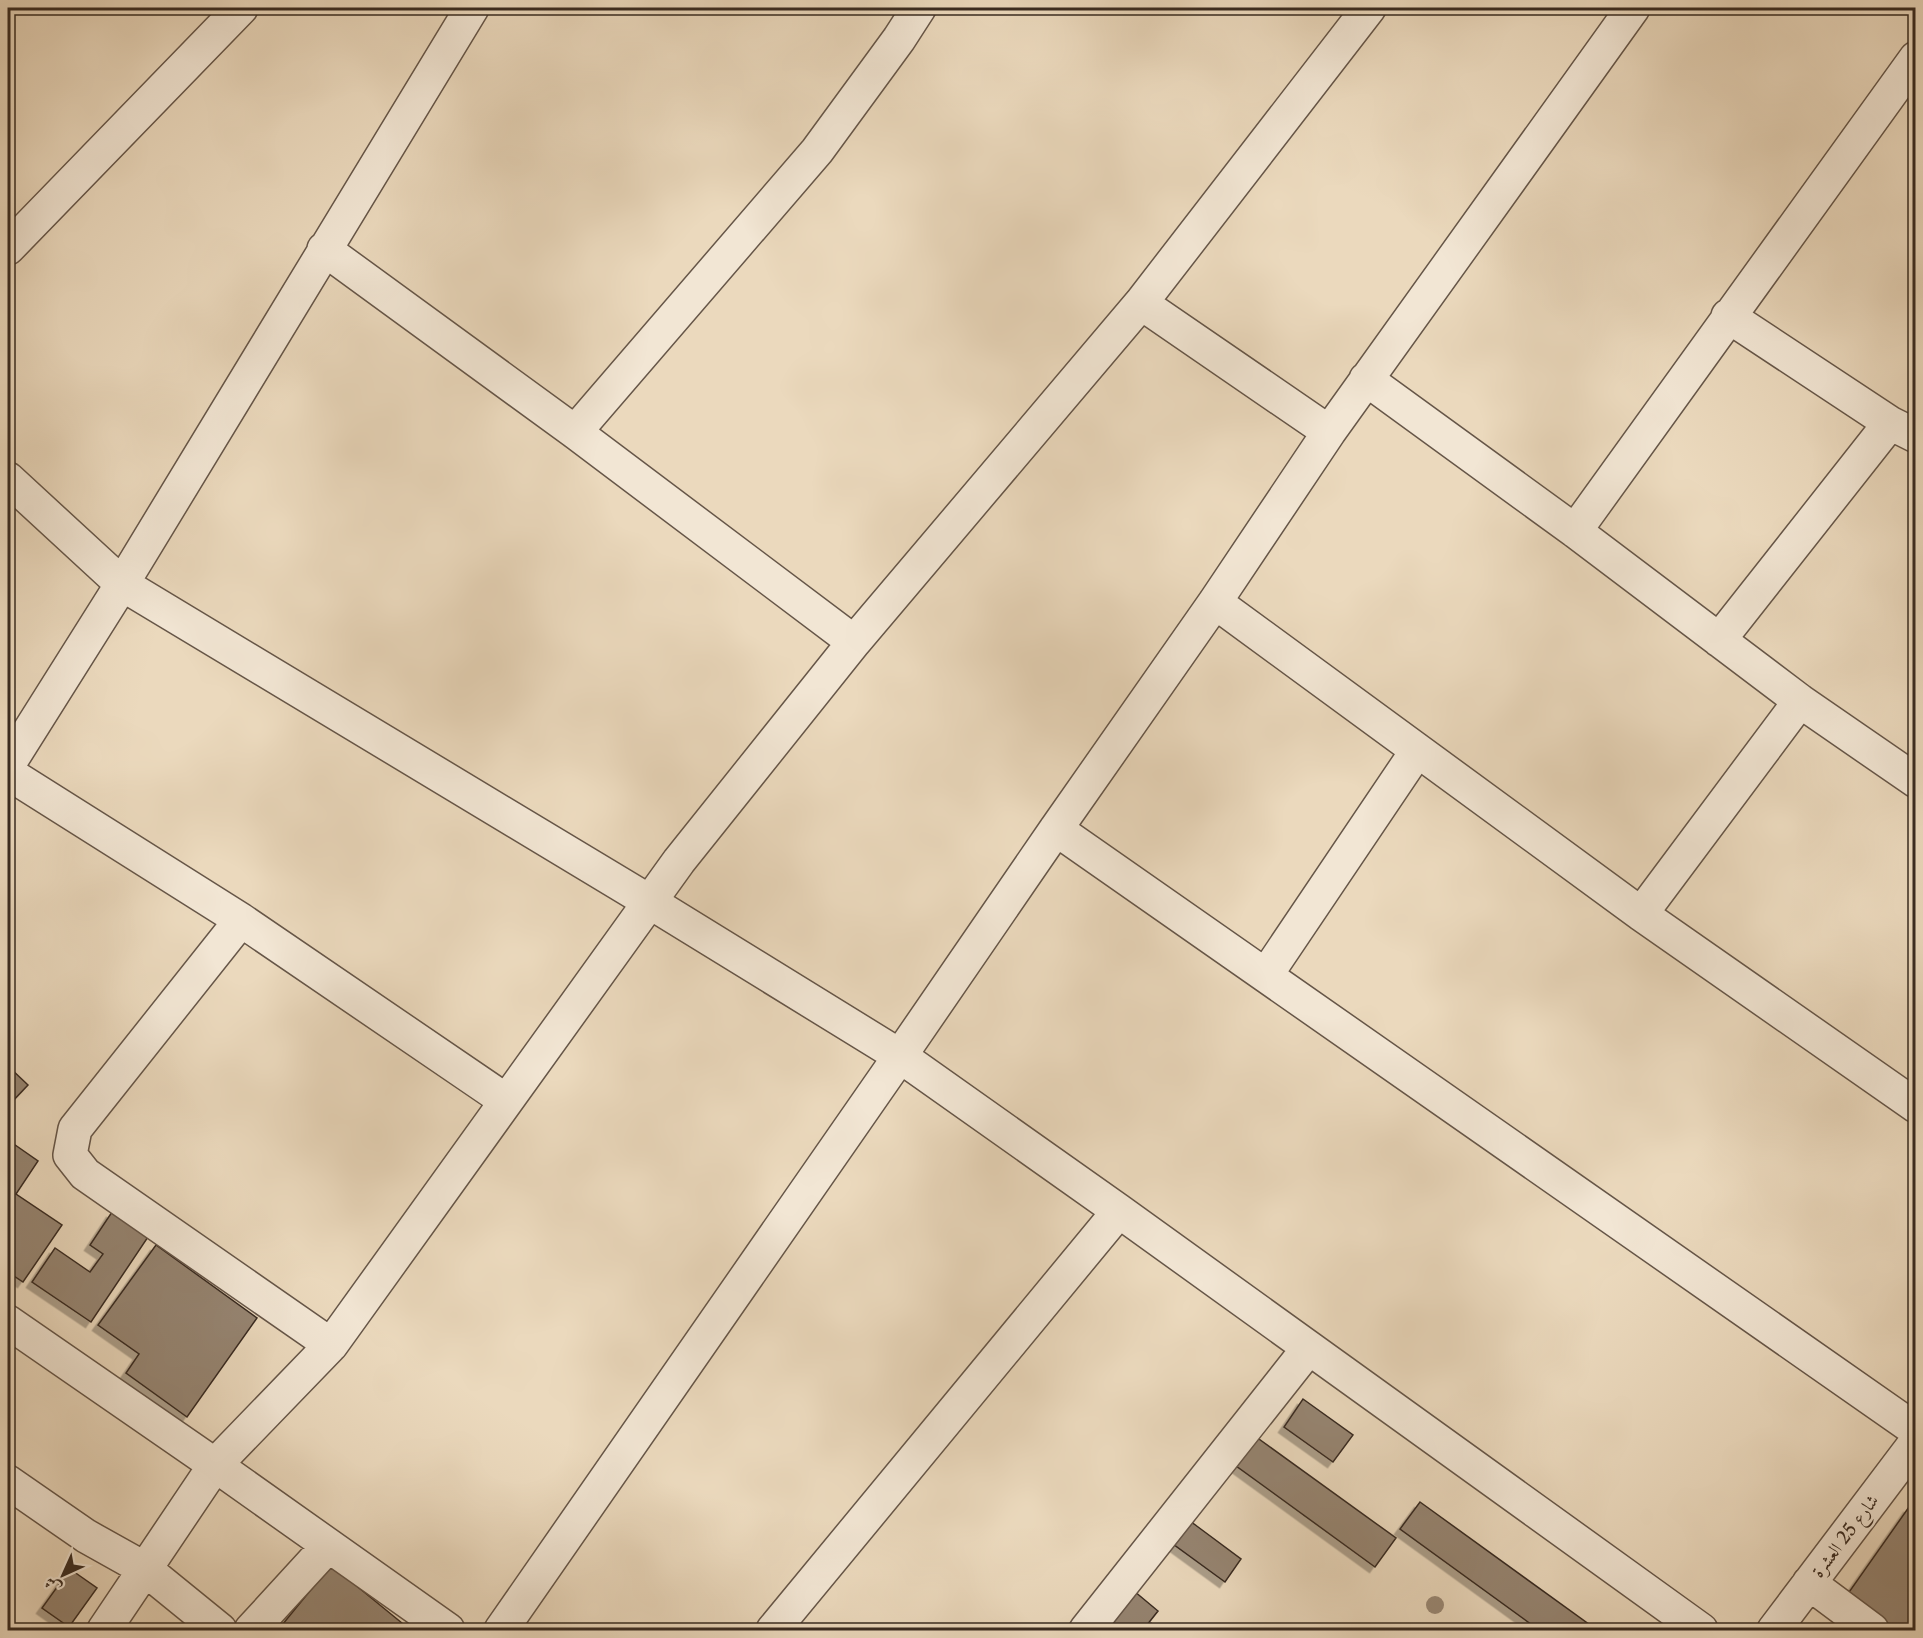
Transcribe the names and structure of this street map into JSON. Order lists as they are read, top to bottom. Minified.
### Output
{"streets":{"street":["شارع 25 العشرة"]},"north":"bottom left"}
